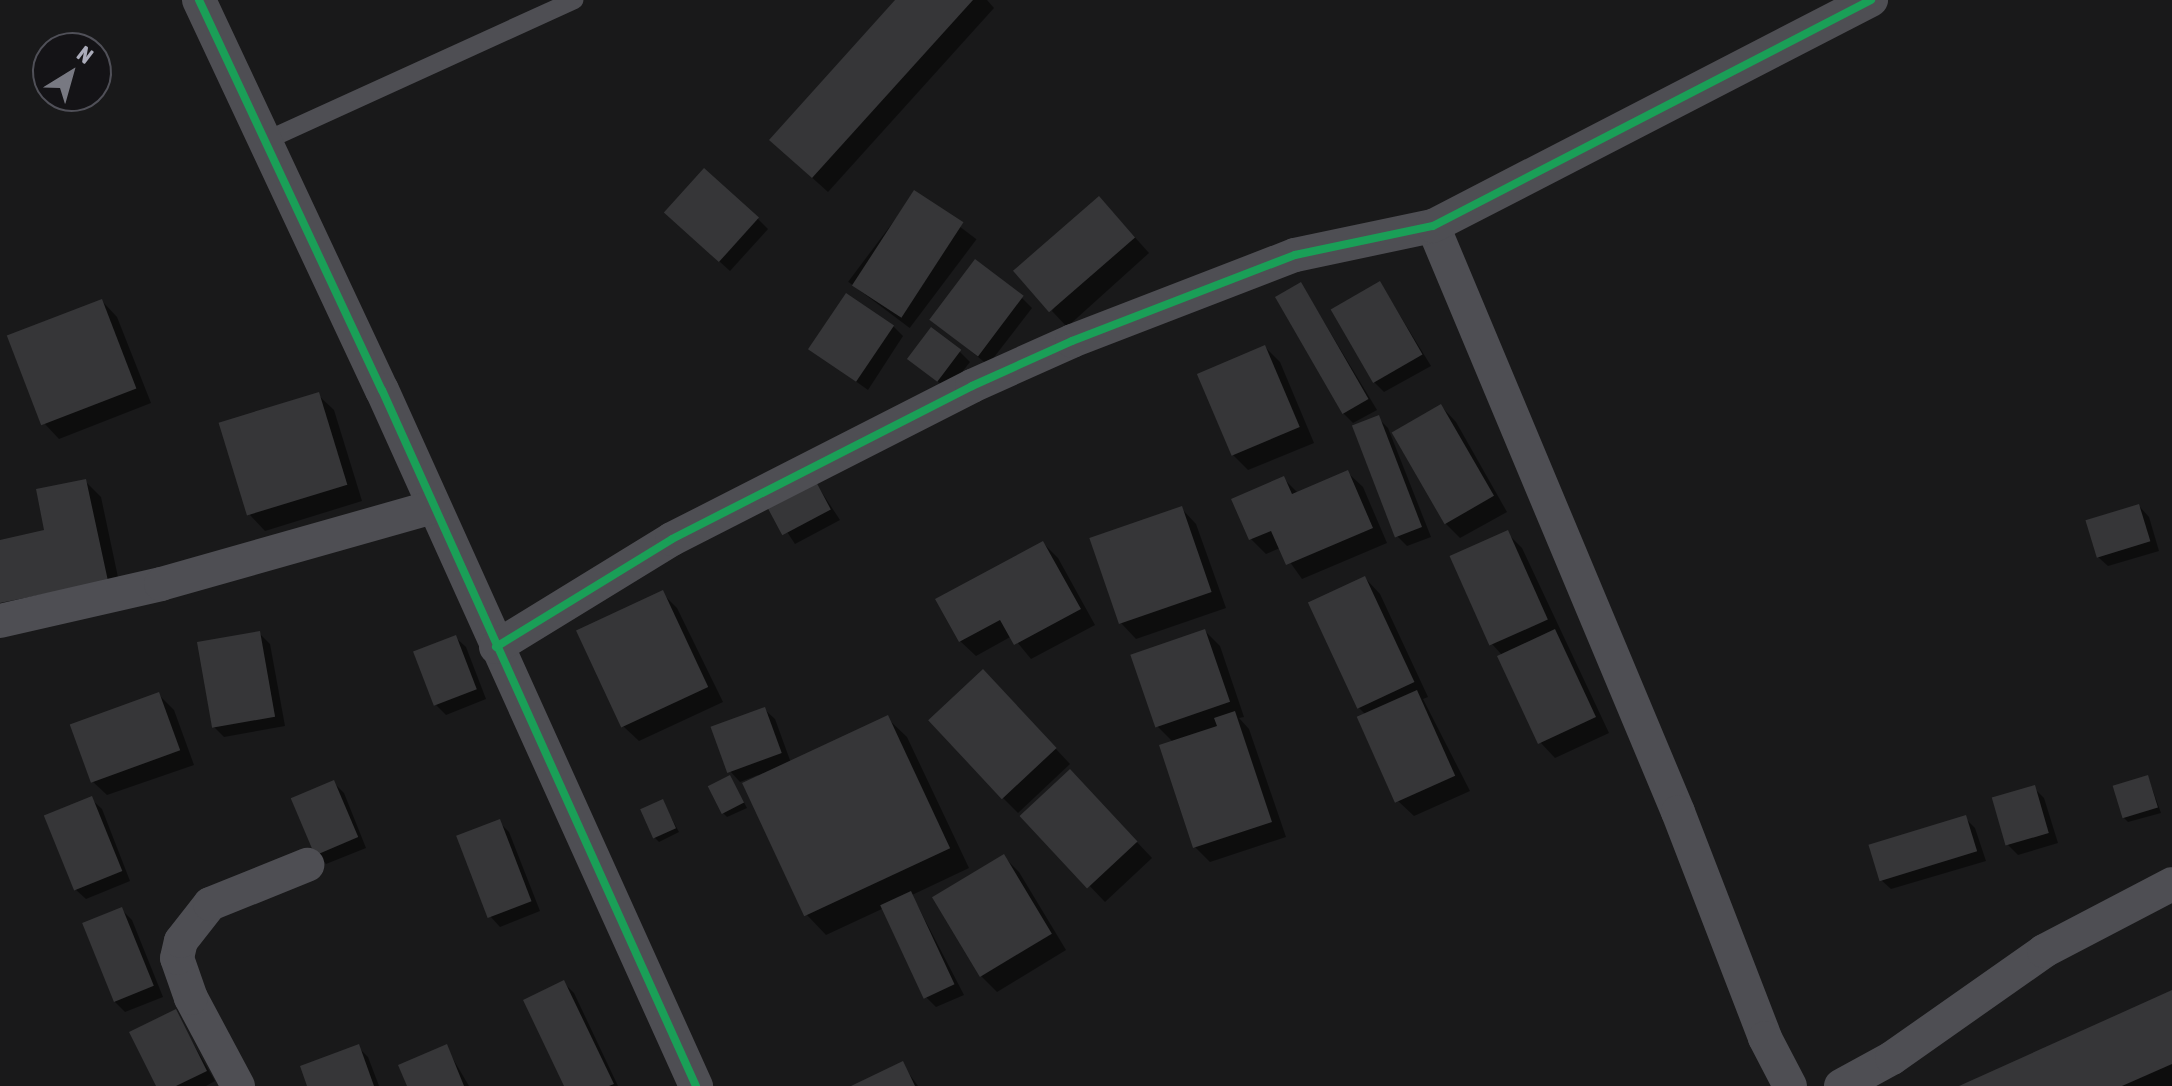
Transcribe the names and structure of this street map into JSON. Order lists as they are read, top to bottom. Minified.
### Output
{"north":"top right"}
